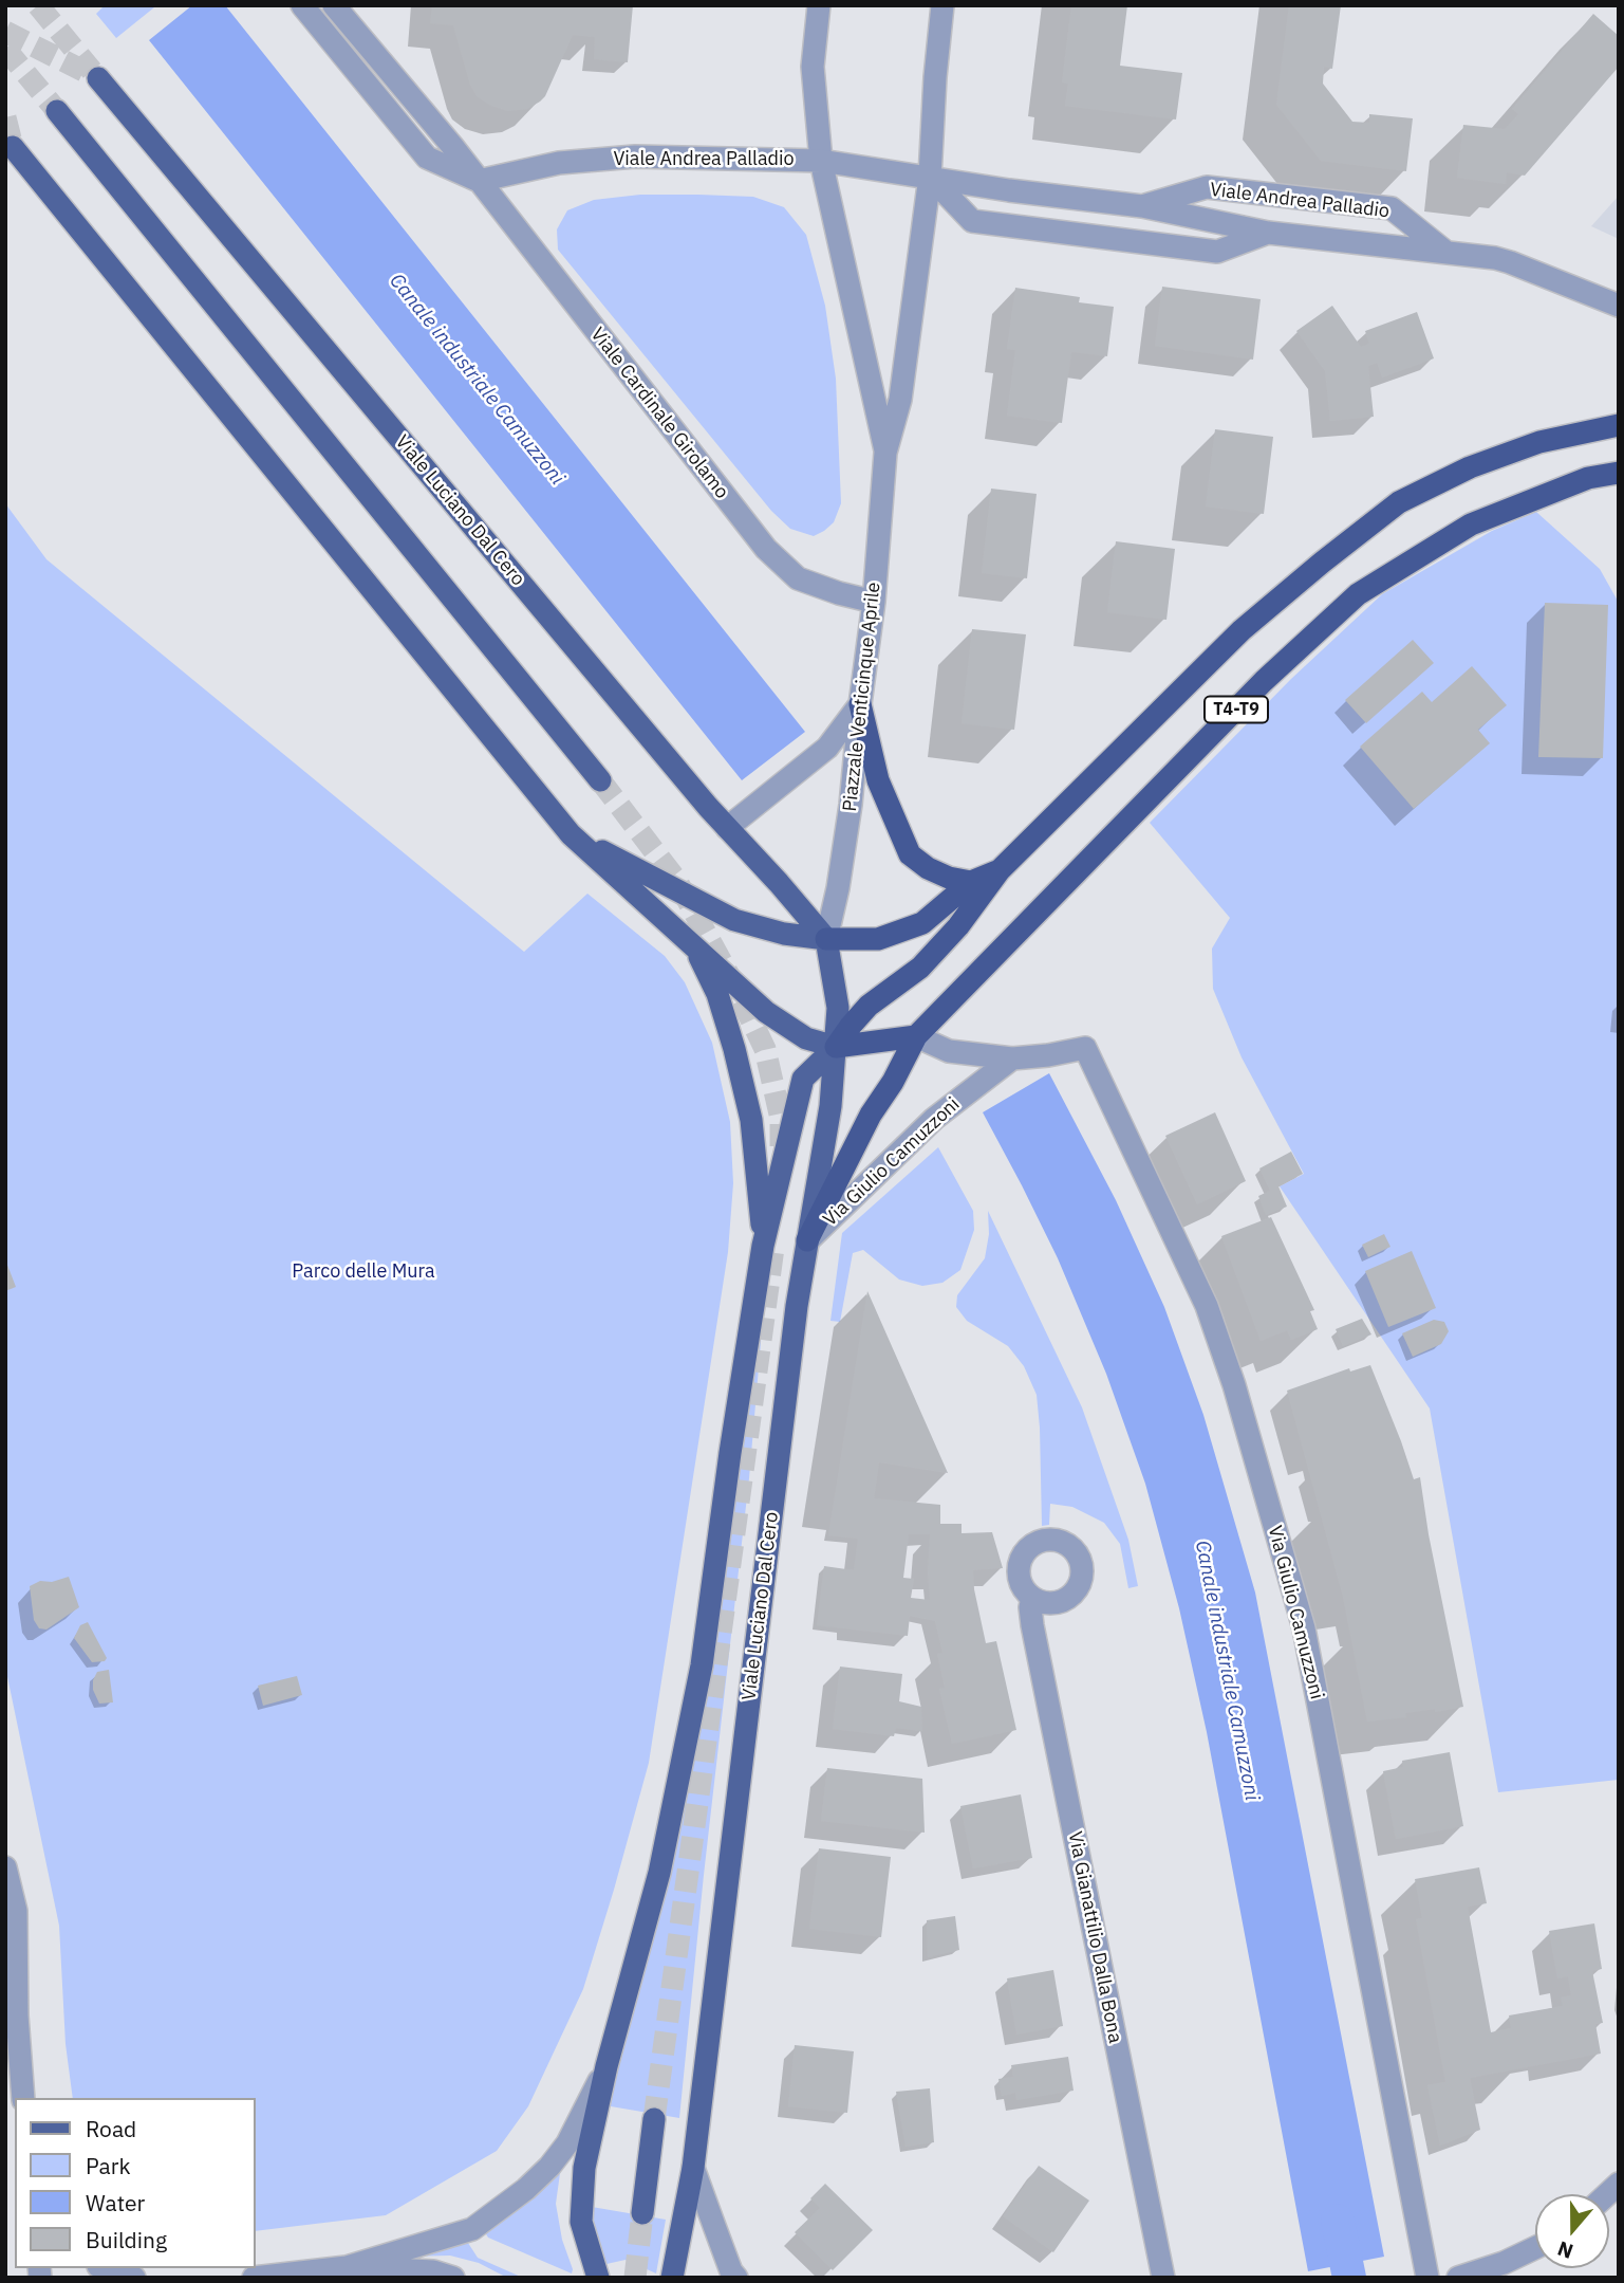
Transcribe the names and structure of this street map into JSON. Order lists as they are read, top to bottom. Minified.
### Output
{"streets":{"highway":["T4-T9"],"main road":["Viale Luciano Dal Cero"],"street":["Viale Andrea Palladio","Viale Cardinale Girolamo","Piazzale Venticinque Aprile","Via Giulio Camuzzoni","Via Gianattilio Dalla Bona"]},"crossings":[["Viale Andrea Palladio","Viale Cardinale Girolamo"],["Viale Andrea Palladio","Piazzale Venticinque Aprile"],["Viale Cardinale Girolamo","Piazzale Venticinque Aprile"],["Viale Luciano Dal Cero","Piazzale Venticinque Aprile"],["Viale Luciano Dal Cero","T4-T9"],["Viale Luciano Dal Cero","Via Giulio Camuzzoni"],["Piazzale Venticinque Aprile","T4-T9"],["T4-T9","Via Giulio Camuzzoni"]],"water":["Canale industriale Camuzzoni"],"parks":["Parco delle Mura"],"legend":["Road","Park","Water","Building"],"north":"bottom"}
